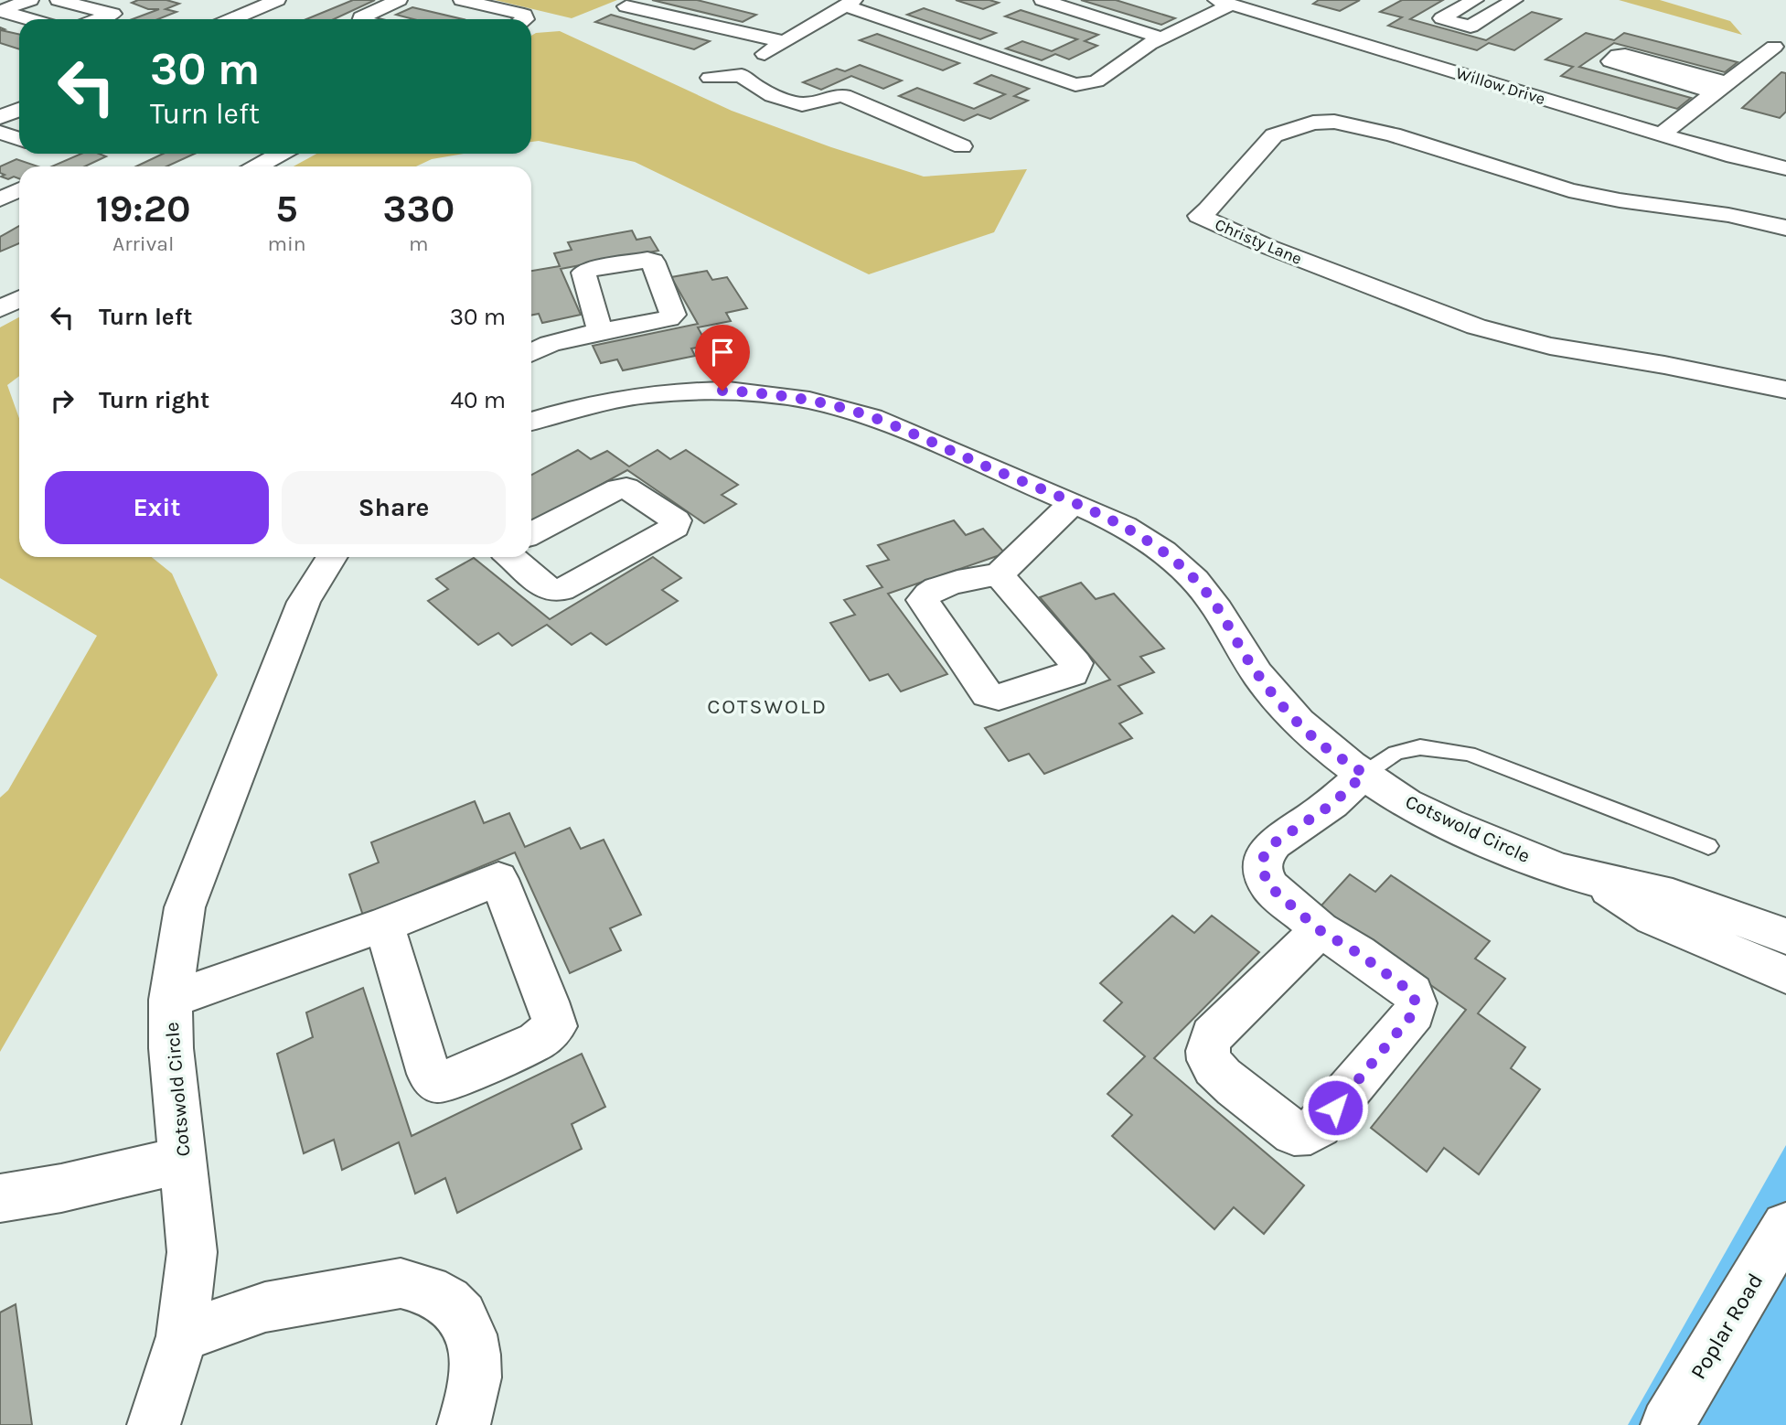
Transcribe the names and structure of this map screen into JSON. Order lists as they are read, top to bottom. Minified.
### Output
{"streets":{"street":["Willow Drive","Christy Lane","Cotswold Circle","Poplar Road"]},"districts":["COTSWOLD"],"page":{"turn":["30 m","Turn left"],"eta":["19:20","Arrival","5","min","330","m"],"list":[{"name":"Turn left","value":"30 m"},{"name":"Turn right","value":"40 m"}],"buttons":["Exit","Share"]}}
